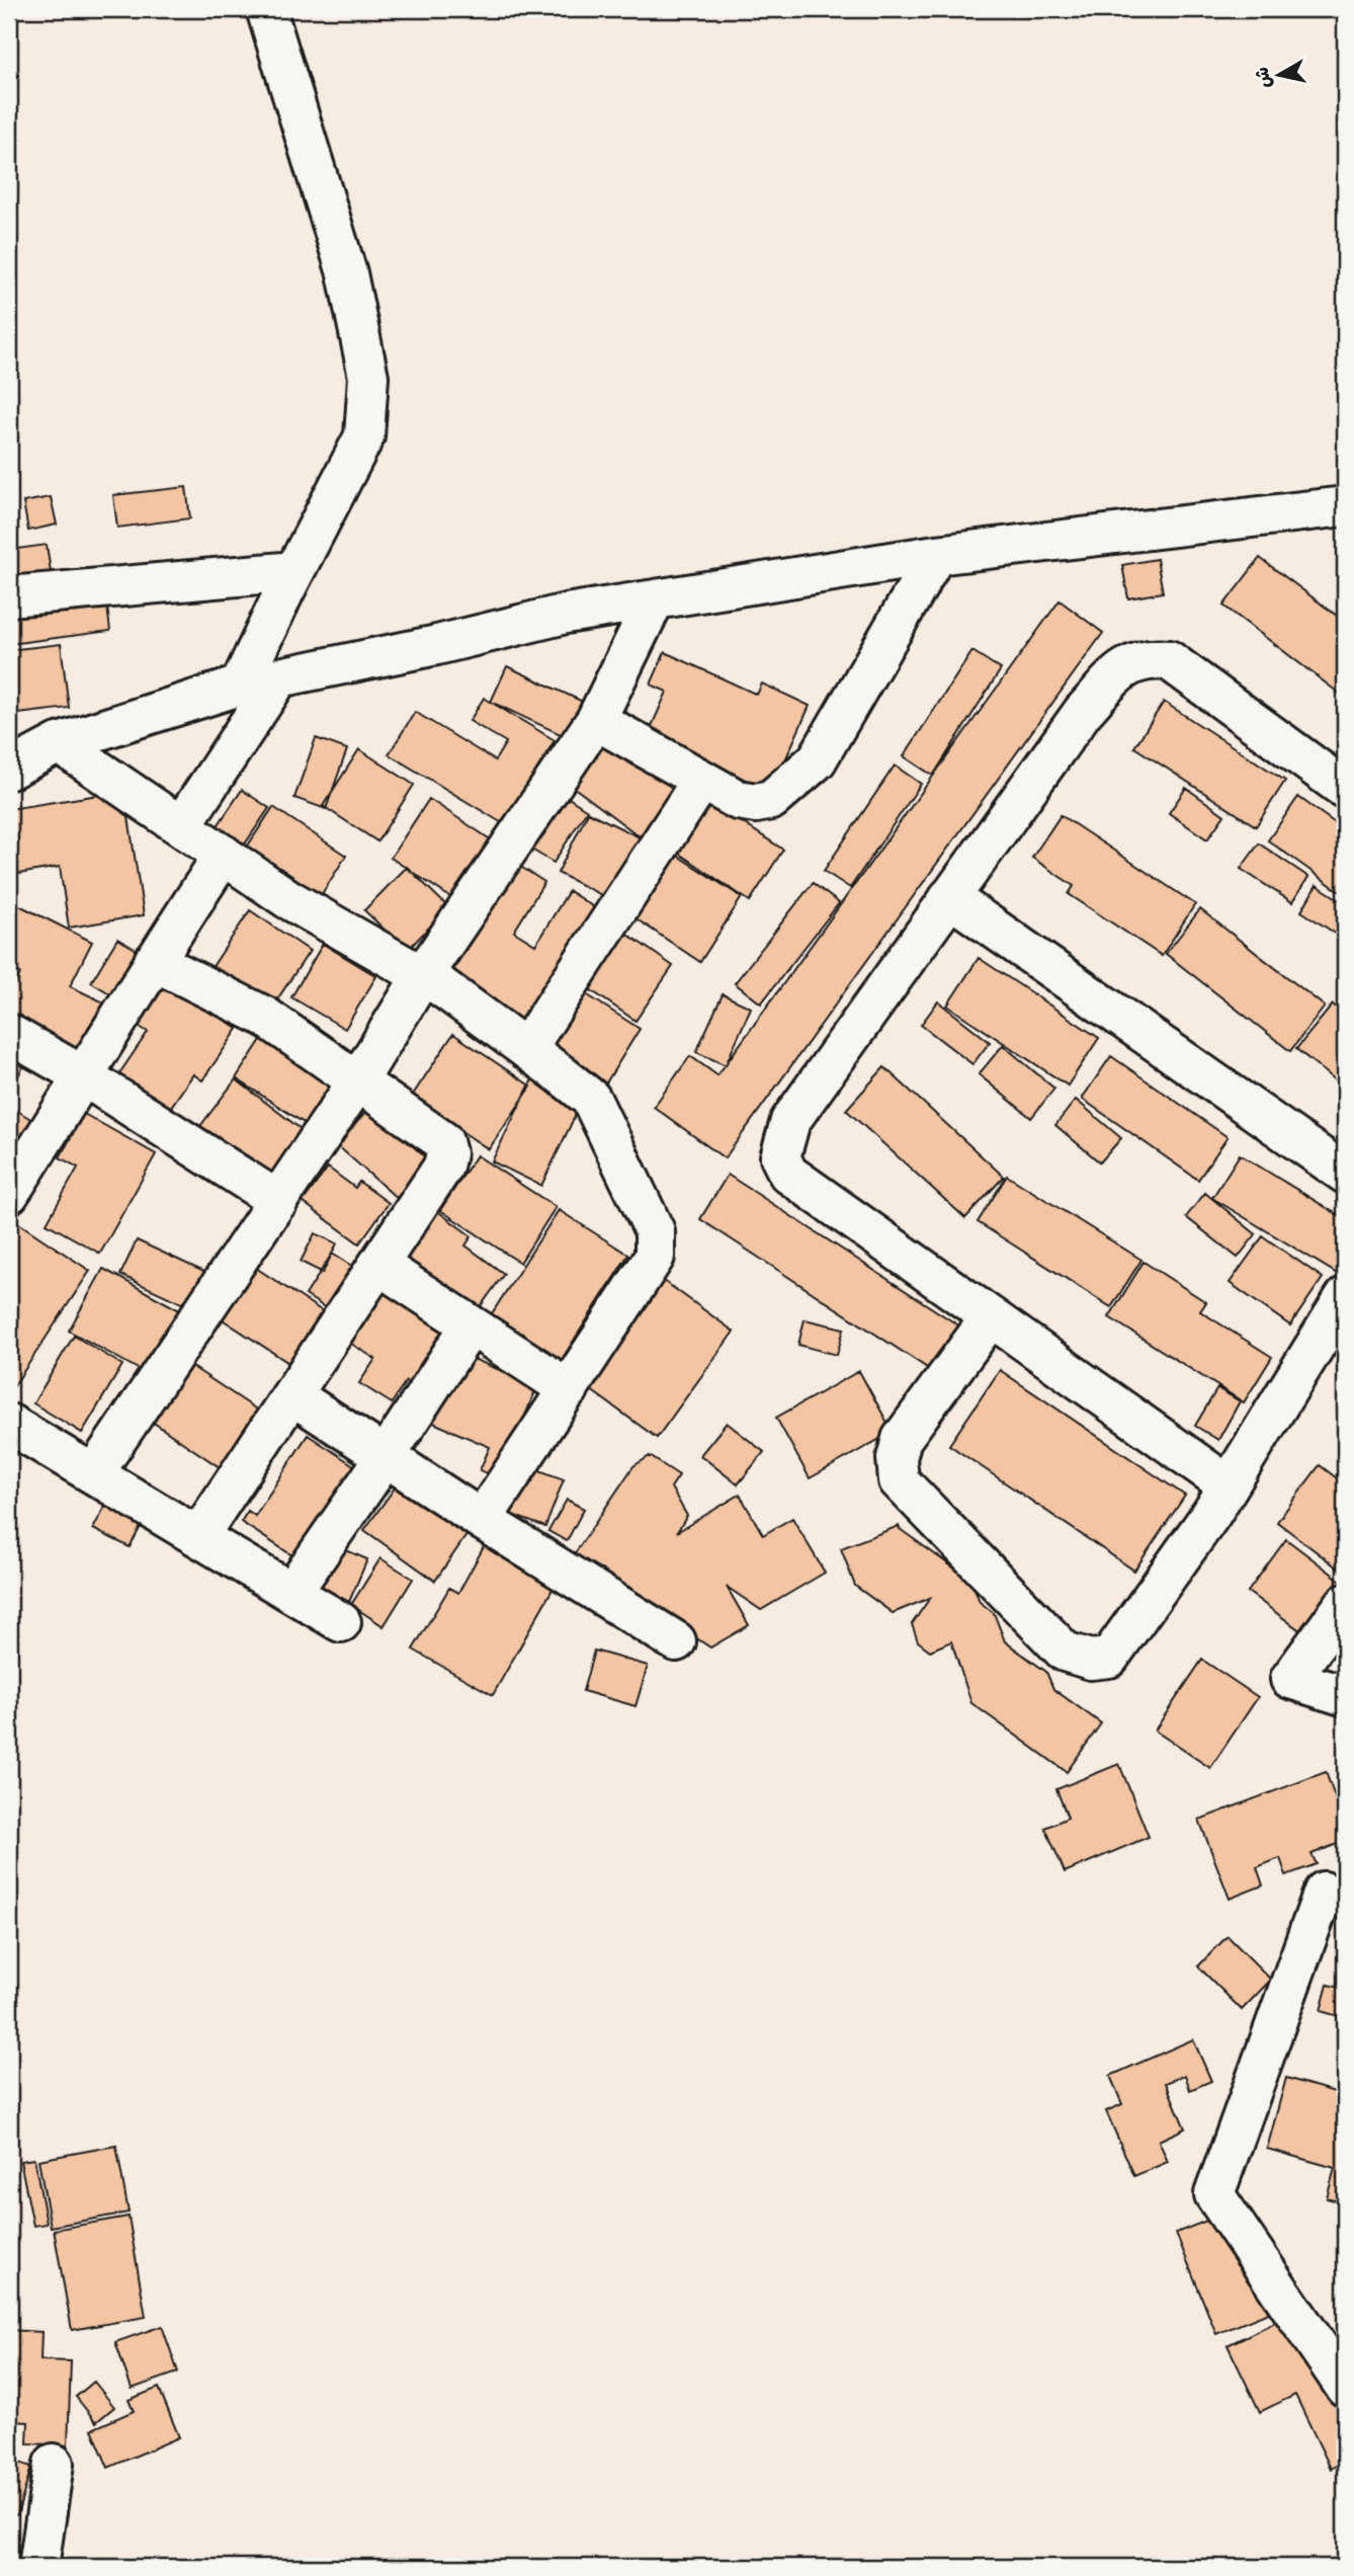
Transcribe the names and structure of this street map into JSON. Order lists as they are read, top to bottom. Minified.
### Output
{"north":"left"}
